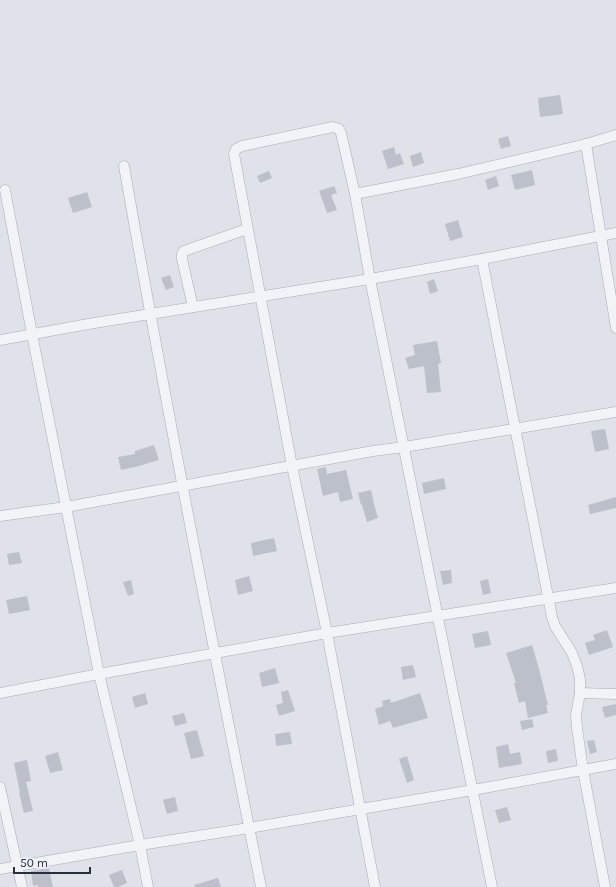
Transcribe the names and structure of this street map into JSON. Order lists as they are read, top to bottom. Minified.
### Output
{"scale_bar":"50 m"}
